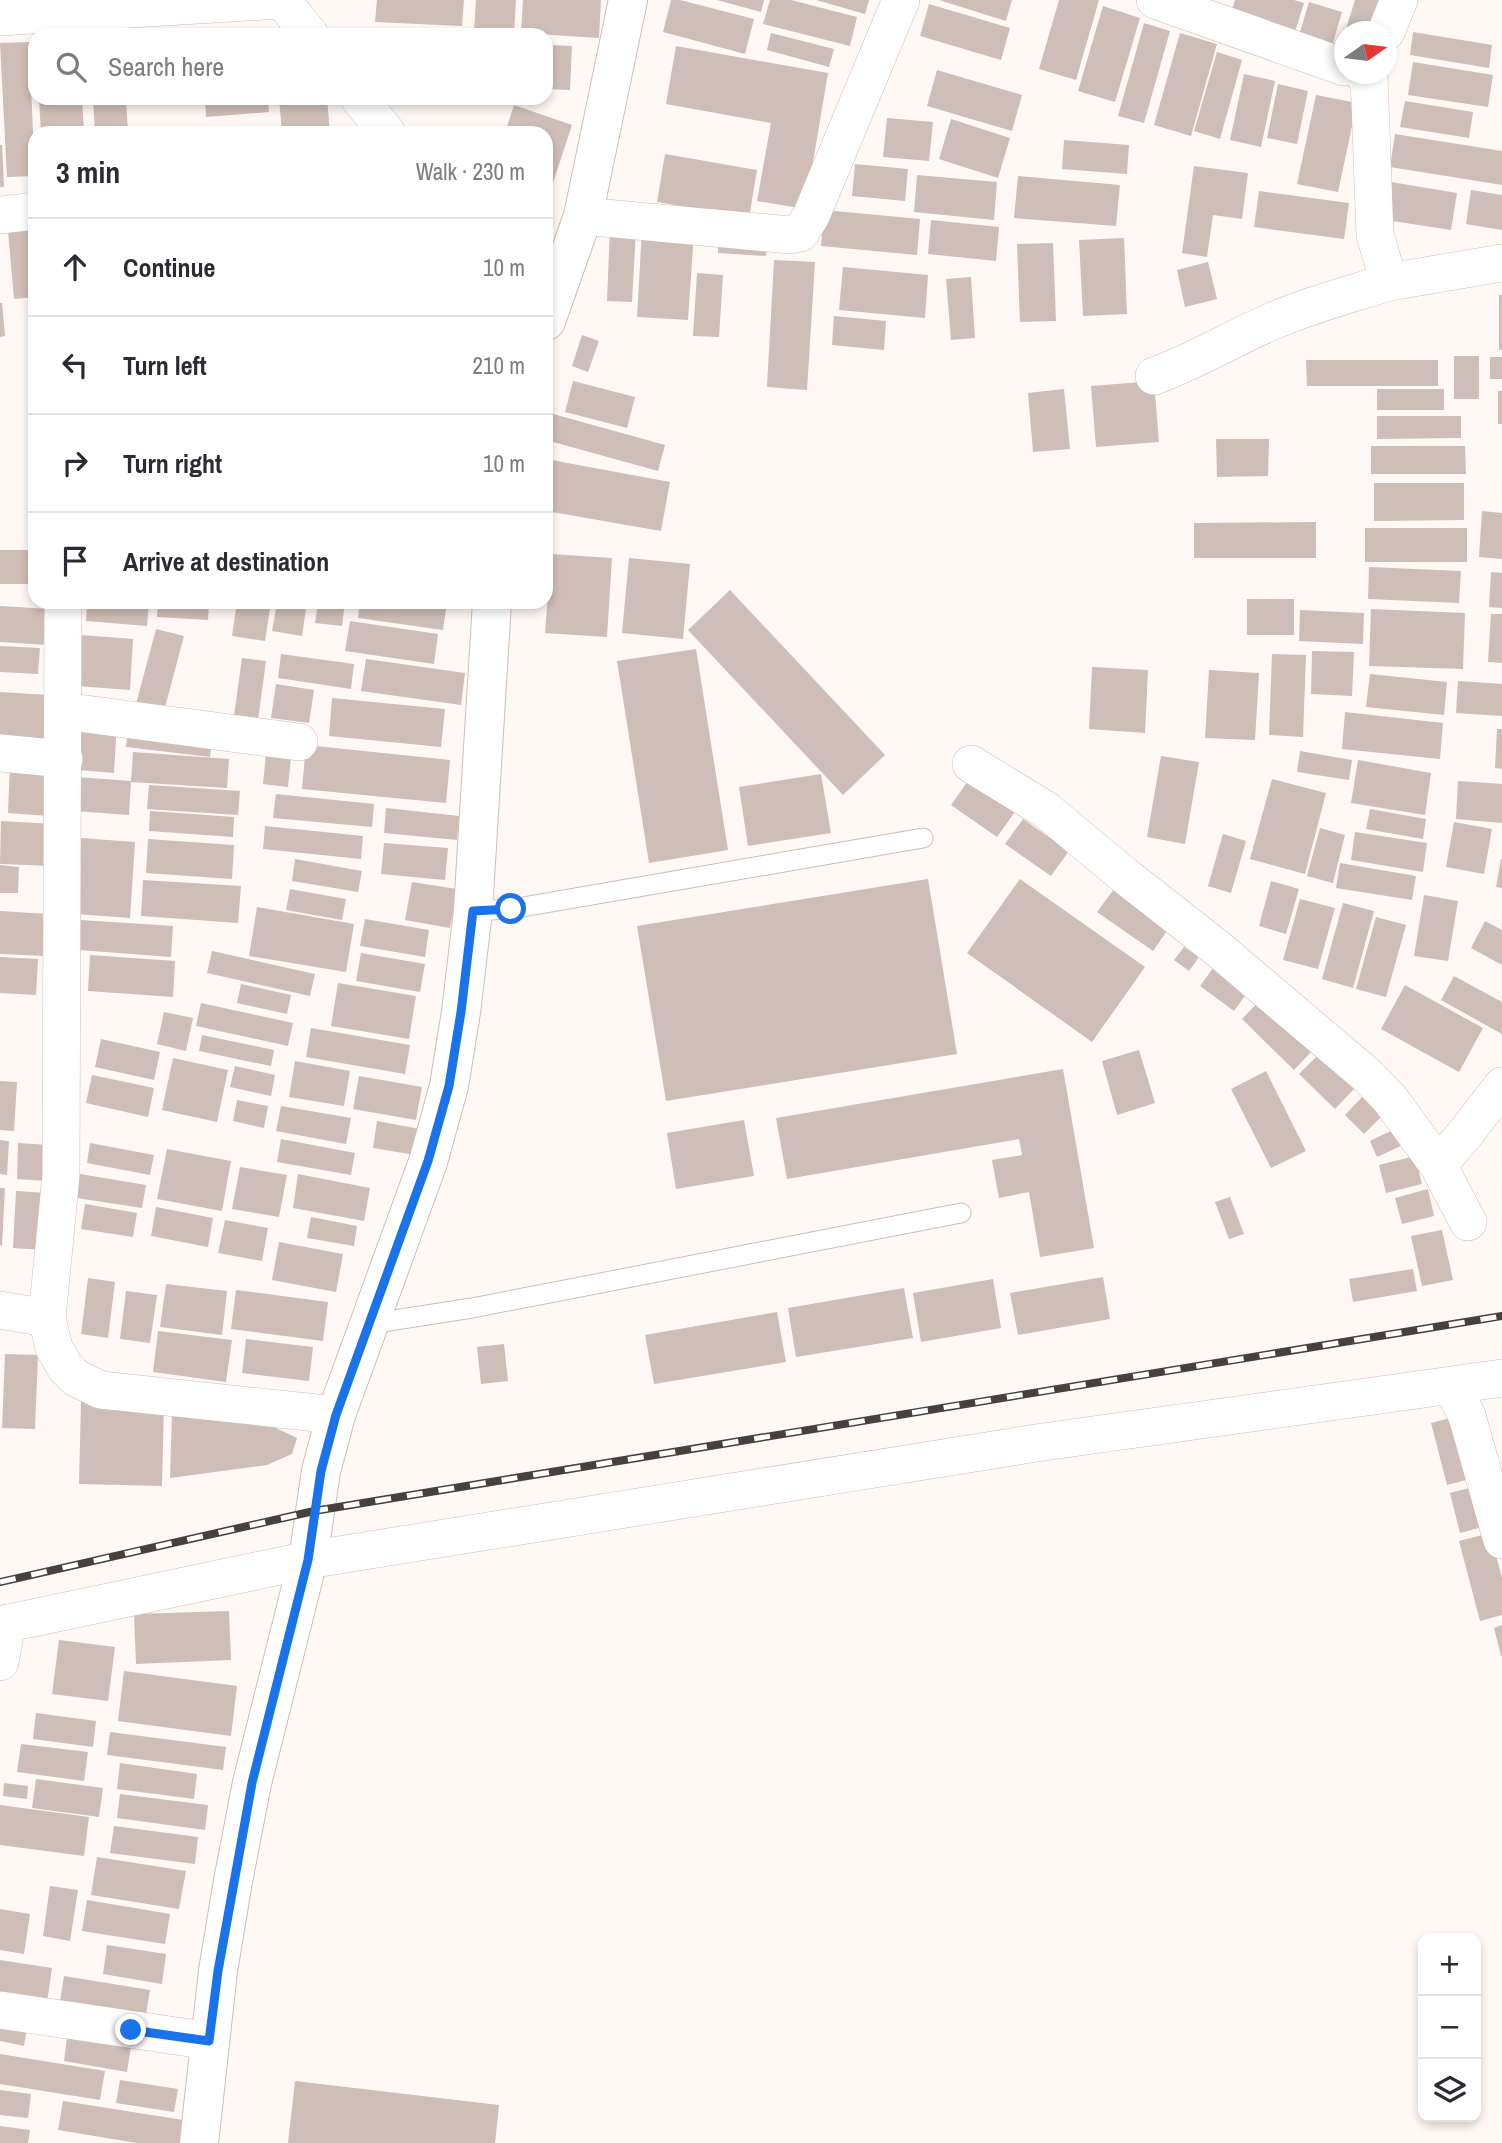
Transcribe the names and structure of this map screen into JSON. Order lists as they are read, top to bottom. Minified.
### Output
{"north":"right","page":{"search":"Search here","heading":["3 min","Walk · 230 m"],"list":[["Continue","10 m"],["Turn left","210 m"],["Turn right","10 m"],"Arrive at destination"],"map_buttons":["+","−"]}}
